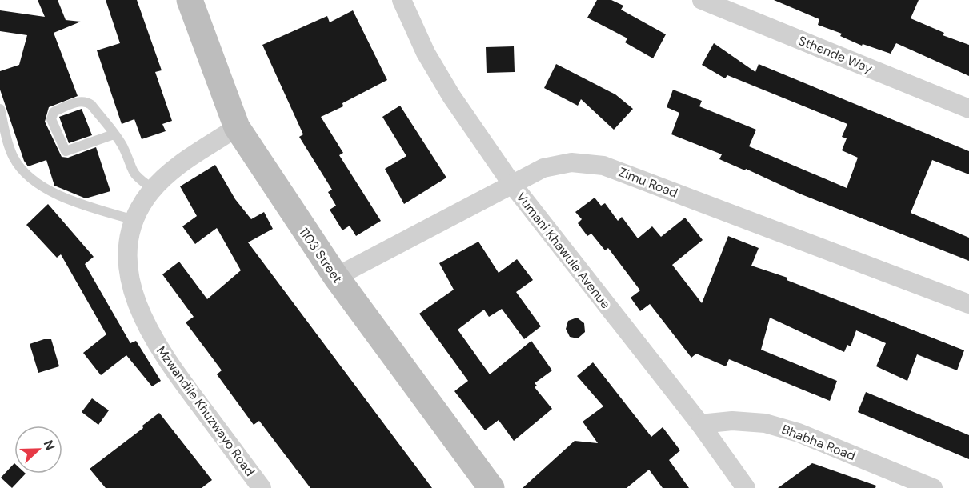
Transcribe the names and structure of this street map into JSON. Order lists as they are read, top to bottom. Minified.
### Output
{"streets":{"street":["Sthende Way","Zimu Road","Vumani Khawula Avenue","1103 Street","Mzwandile Khuzwayo Road","Bhabha Road"]},"crossings":[["Zimu Road","Vumani Khawula Avenue"],["Zimu Road","1103 Street"],["Vumani Khawula Avenue","Bhabha Road"],["1103 Street","Mzwandile Khuzwayo Road"]],"north":"right"}
